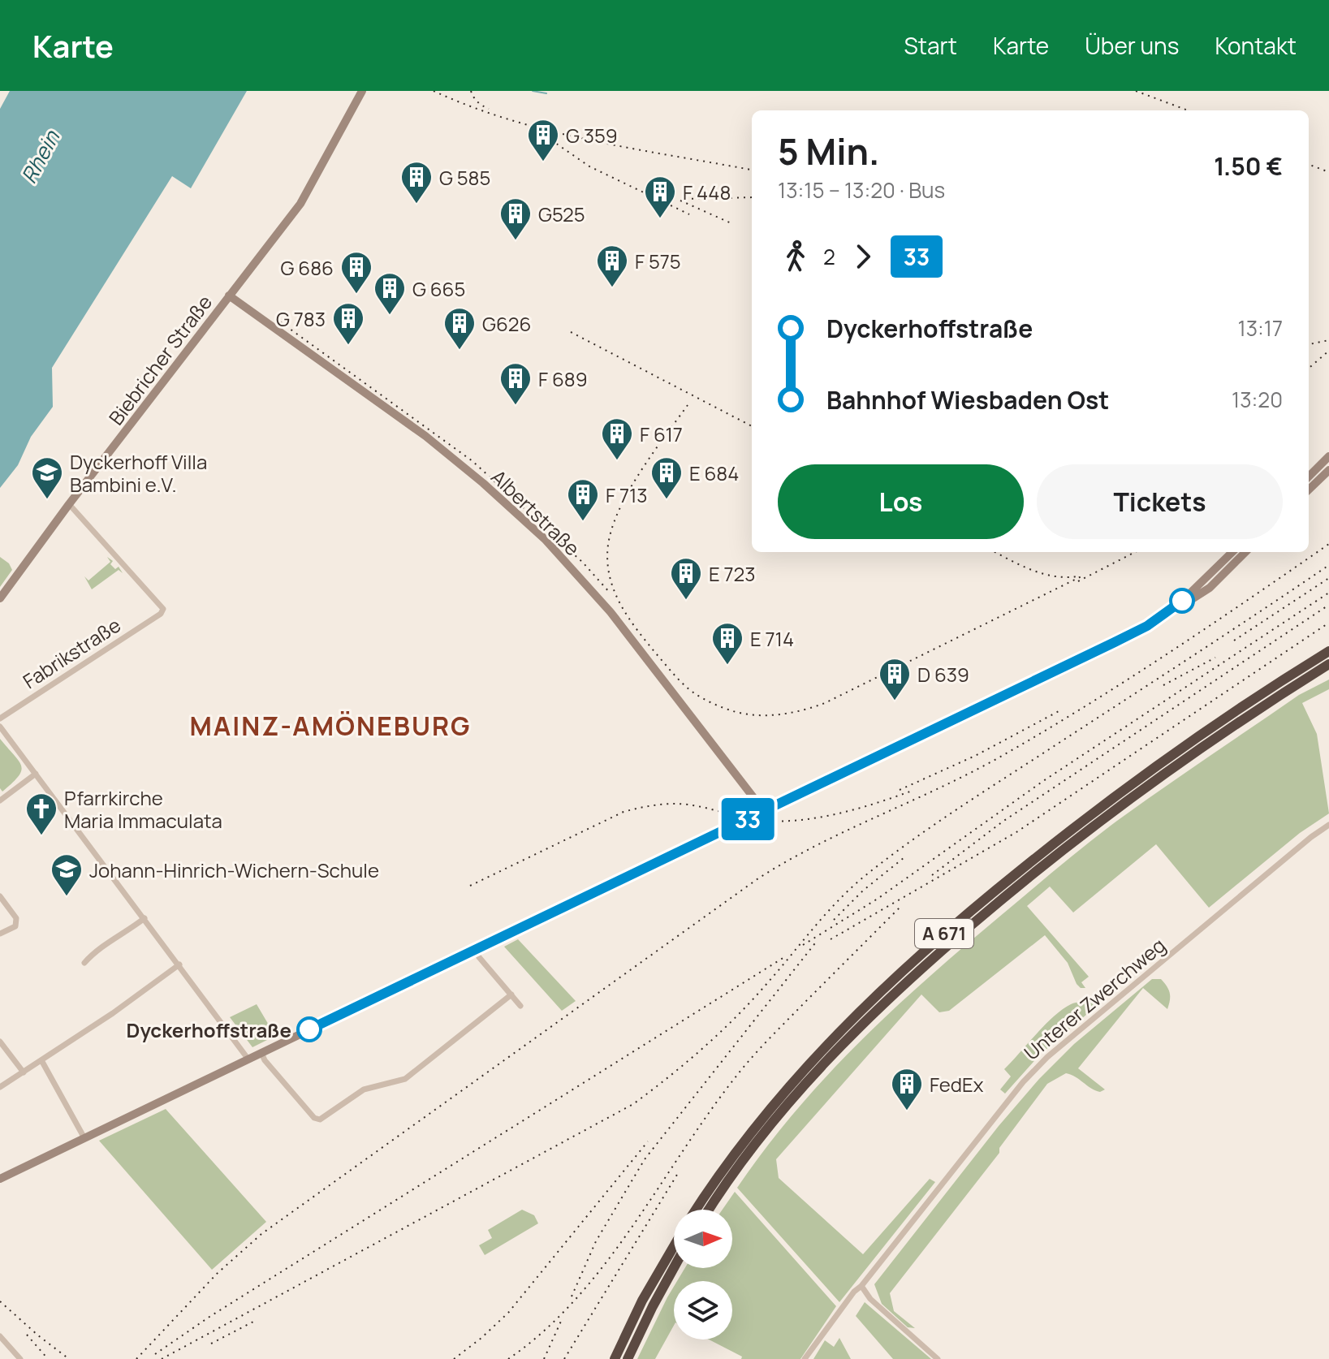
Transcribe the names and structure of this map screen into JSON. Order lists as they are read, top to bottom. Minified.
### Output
{"streets":{"highway":["A 671"],"main road":["Biebricher Straße","Albertstraße"],"street":["Fabrikstraße","Unterer Zwerchweg"]},"crossings":[["Biebricher Straße","Albertstraße"],["Biebricher Straße","Fabrikstraße"]],"districts":["MAINZ-AMÖNEBURG"],"water":["Rhein"],"places":{"building":["G 359","G 585","F 448","G525","F 575","G 686","G 665","G 783","G626","F 689","F 617","E 684","F 713","E 723","E 714","D 639","FedEx"],"school or university":["Dyckerhoff Villa Bambini e.V.","Johann-Hinrich-Wichern-Schule"],"church":["Pfarrkirche Maria Immaculata"],"other":["Dyckerhoffstraße"]},"lines":["bus line 33"],"north":"right","page":{"header":"Karte","nav":["Start","Karte","Über uns","Kontakt"],"on_map":"33","heading":["5 Min.","13:15 – 13:20 · Bus","1.50 €"],"legs":["2","33"],"list":[{"name":"Dyckerhoffstraße","value":"13:17"},{"name":"Bahnhof Wiesbaden Ost","value":"13:20"}],"buttons":["Los","Tickets"]}}
